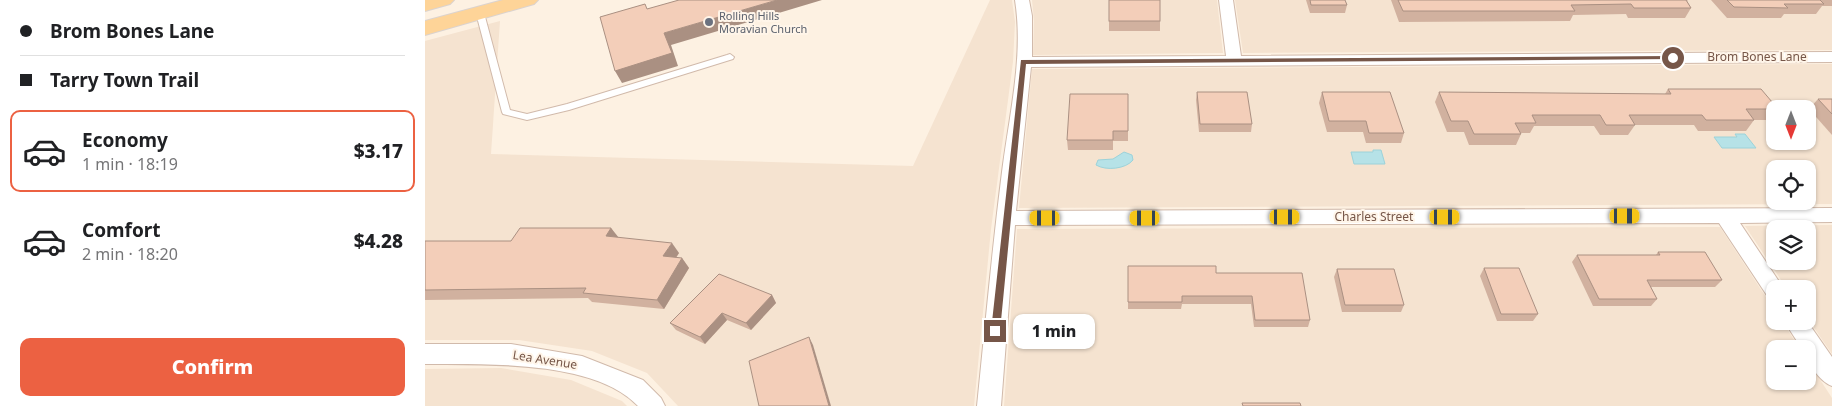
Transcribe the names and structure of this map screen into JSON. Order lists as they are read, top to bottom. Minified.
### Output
{"streets":{"street":["Brom Bones Lane","Charles Street","Lea Avenue"]},"places":["Rolling Hills Moravian Church"],"north":"bottom","page":{"banner":["Brom Bones Lane","Tarry Town Trail"],"map_buttons":["+","−"],"list":[{"name":"Economy","note":"1 min · 18:19","value":"$3.17"},{"name":"Comfort","note":"2 min · 18:20","value":"$4.28"}],"bubble":"1 min","buttons":"Confirm"}}
